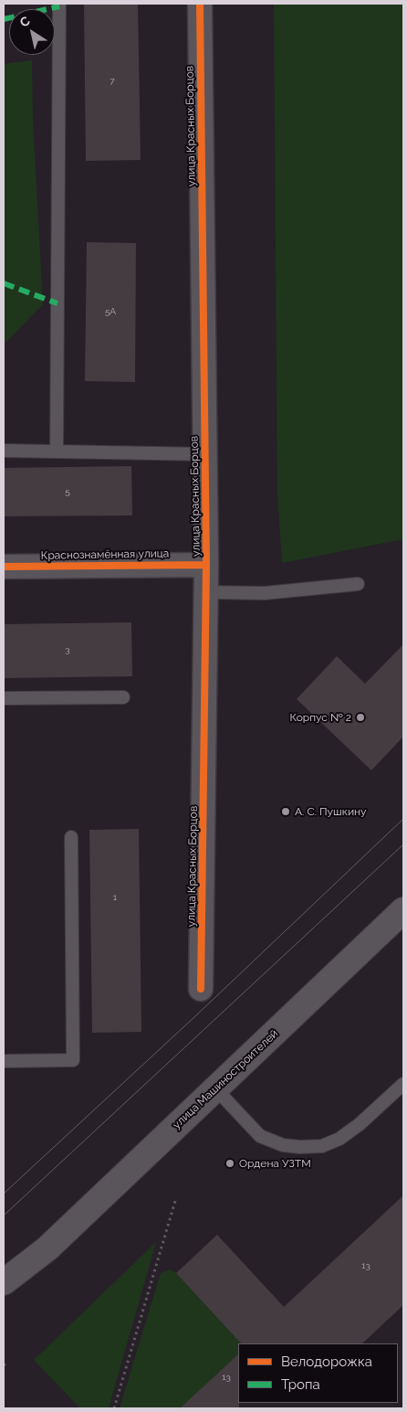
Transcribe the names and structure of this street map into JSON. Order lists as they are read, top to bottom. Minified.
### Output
{"streets":{"main road":["улица Машиностроителей"],"street":["улица Красных Борцов","Краснознамённая улица"]},"crossings":[["улица Красных Борцов","Краснознамённая улица"]],"places":["Корпус № 2","А. С. Пушкину","Ордена УЗТМ"],"house_numbers":["7","5А","5","3","1","13","13"],"legend":["Велодорожка","Тропа"],"north":"top left"}
